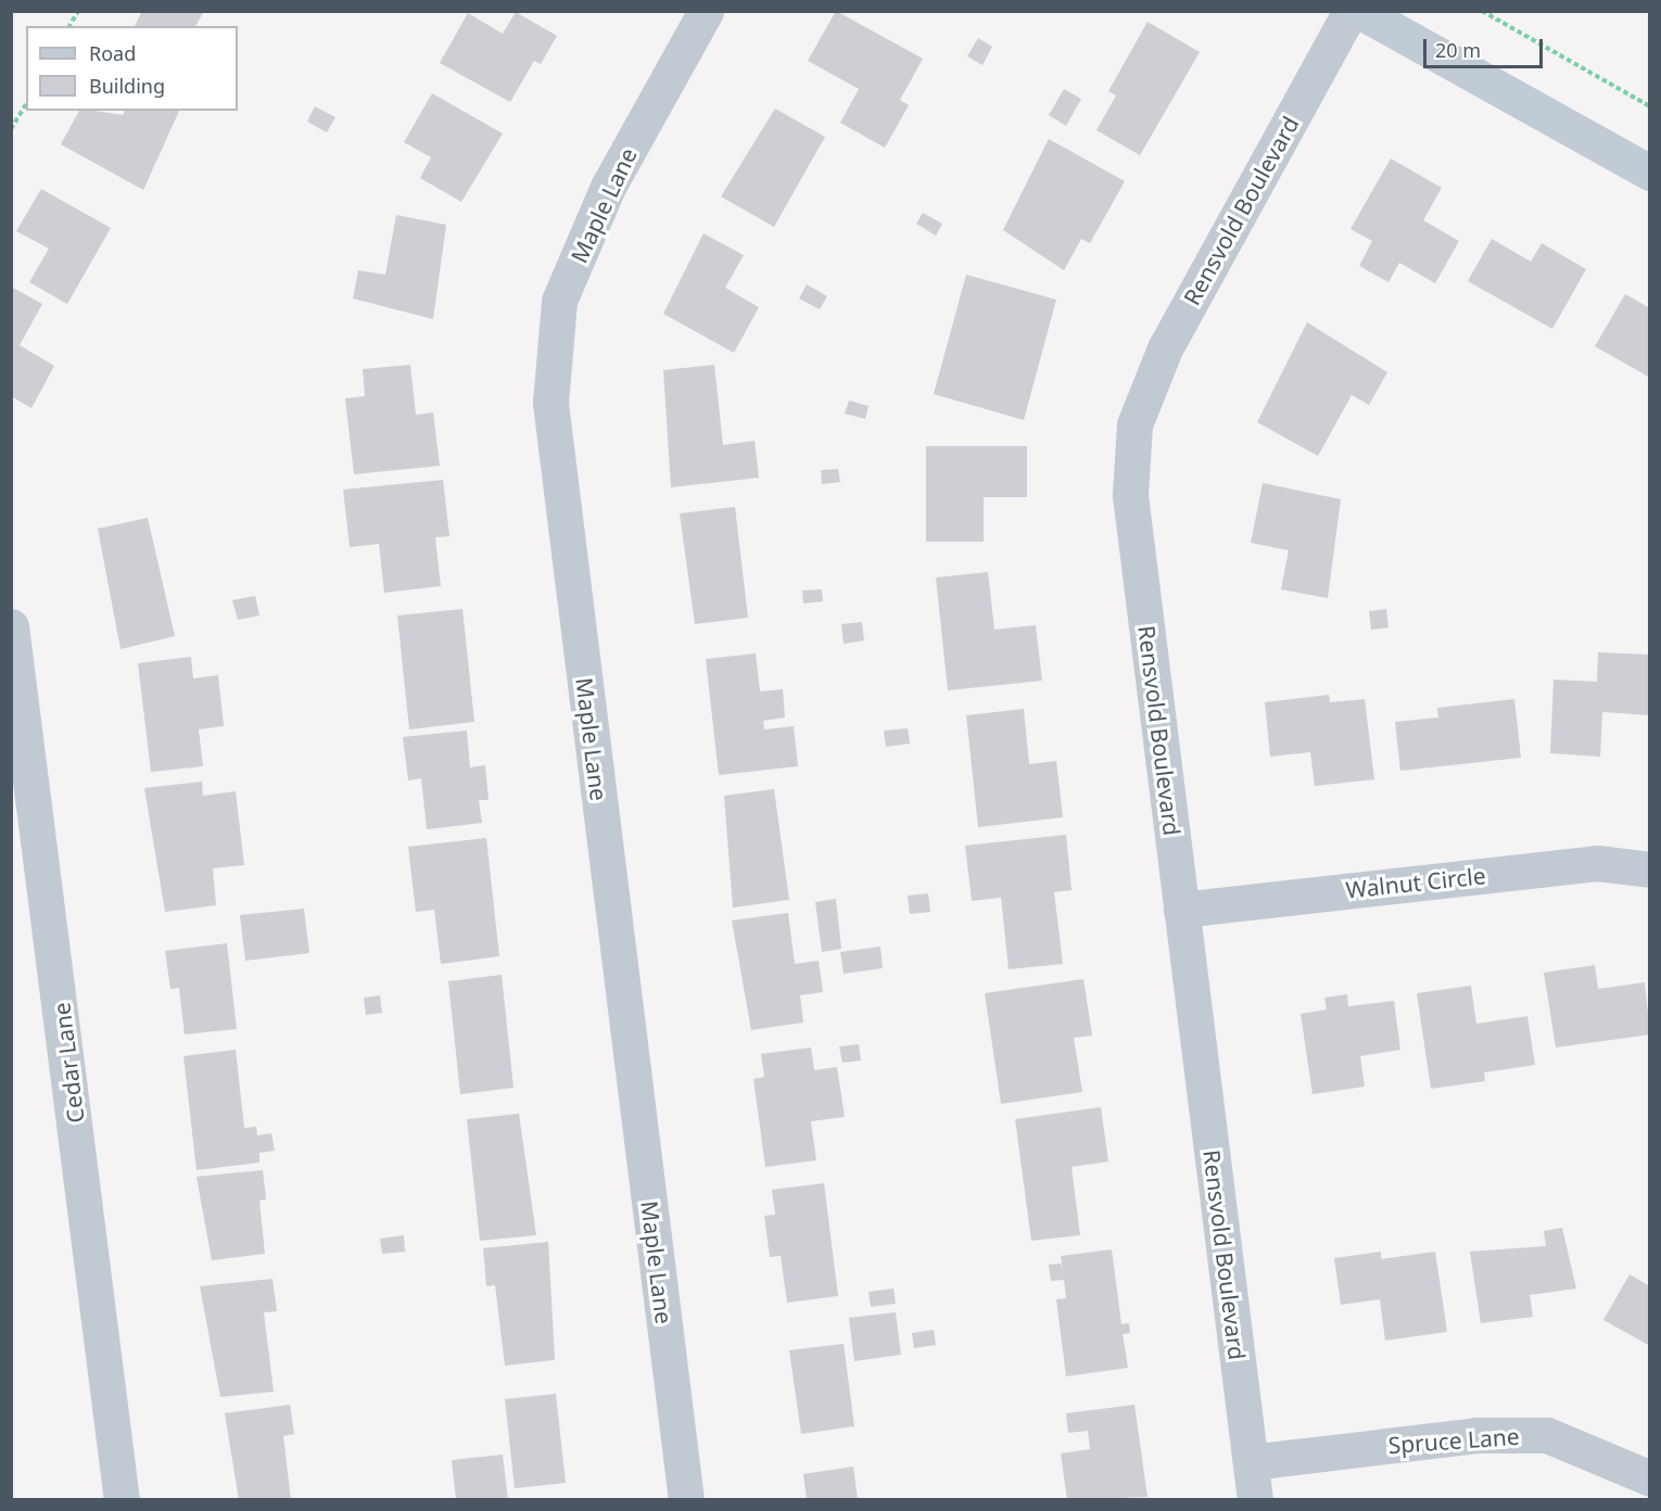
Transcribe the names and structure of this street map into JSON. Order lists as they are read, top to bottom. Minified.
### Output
{"streets":{"street":["Maple Lane","Rensvold Boulevard","Walnut Circle","Cedar Lane","Spruce Lane"]},"crossings":[["Rensvold Boulevard","Walnut Circle"],["Rensvold Boulevard","Spruce Lane"]],"legend":["Road","Building"],"scale_bar":"20 m"}
